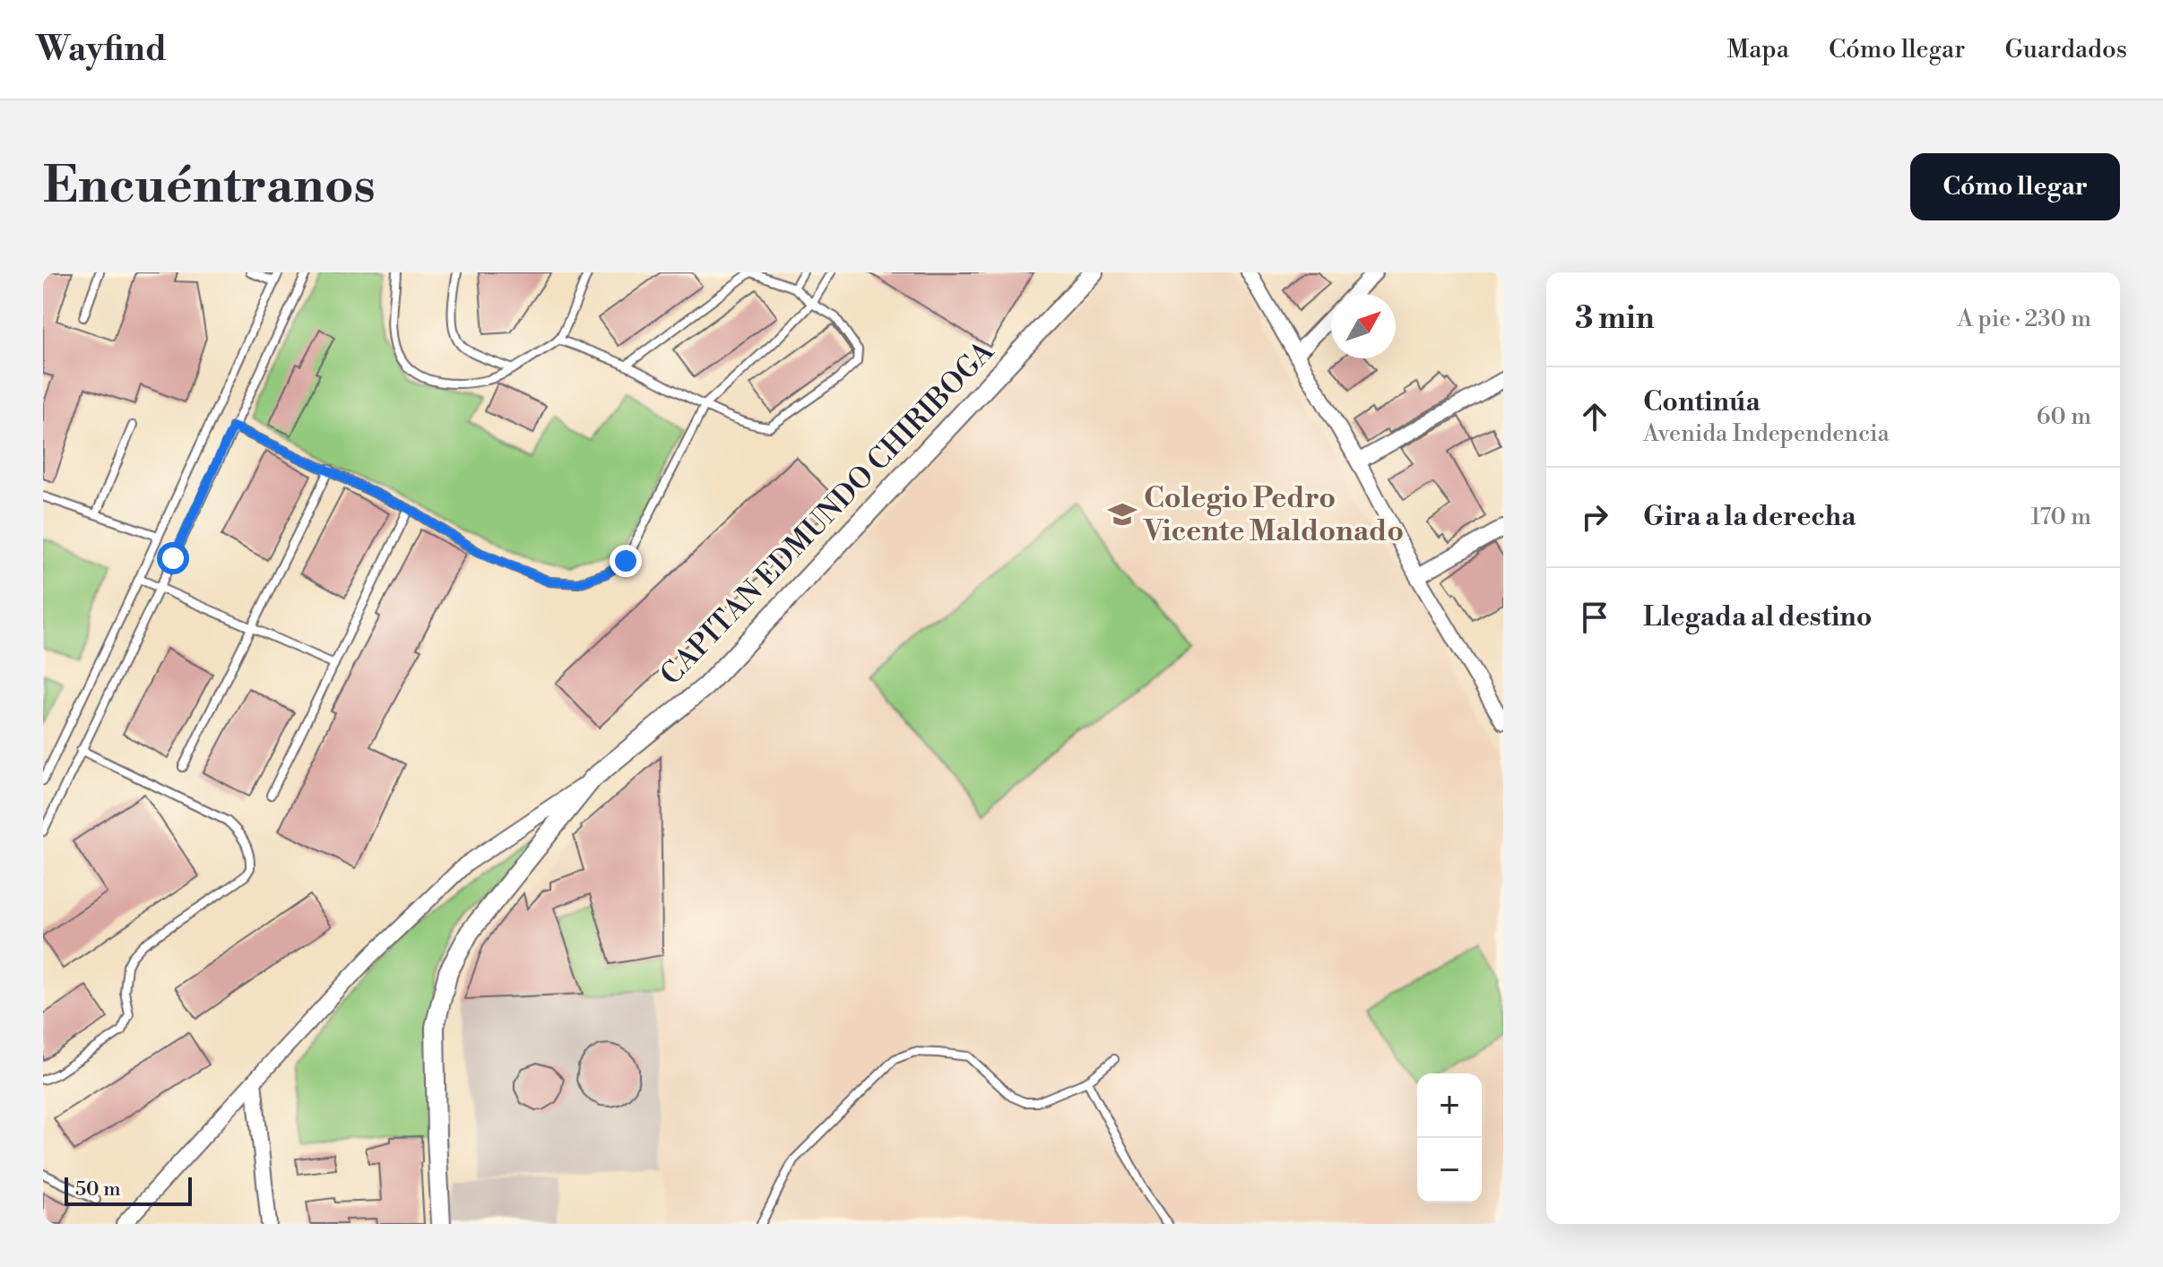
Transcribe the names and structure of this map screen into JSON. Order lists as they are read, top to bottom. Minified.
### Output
{"streets":{"street":["CAPITAN EDMUNDO CHIRIBOGA"]},"places":{"school or university":["Colegio Pedro Vicente Maldonado"]},"scale_bar":"50 m","north":"top right","page":{"header":"Wayfind","nav":["Mapa","Cómo llegar","Guardados"],"buttons":"Cómo llegar","title":"Encuéntranos","heading":["3 min","A pie · 230 m"],"list":[["Continúa","Avenida Independencia","60 m"],["Gira a la derecha","170 m"],"Llegada al destino"],"map_buttons":["+","−"],"scale":"50 m"}}
